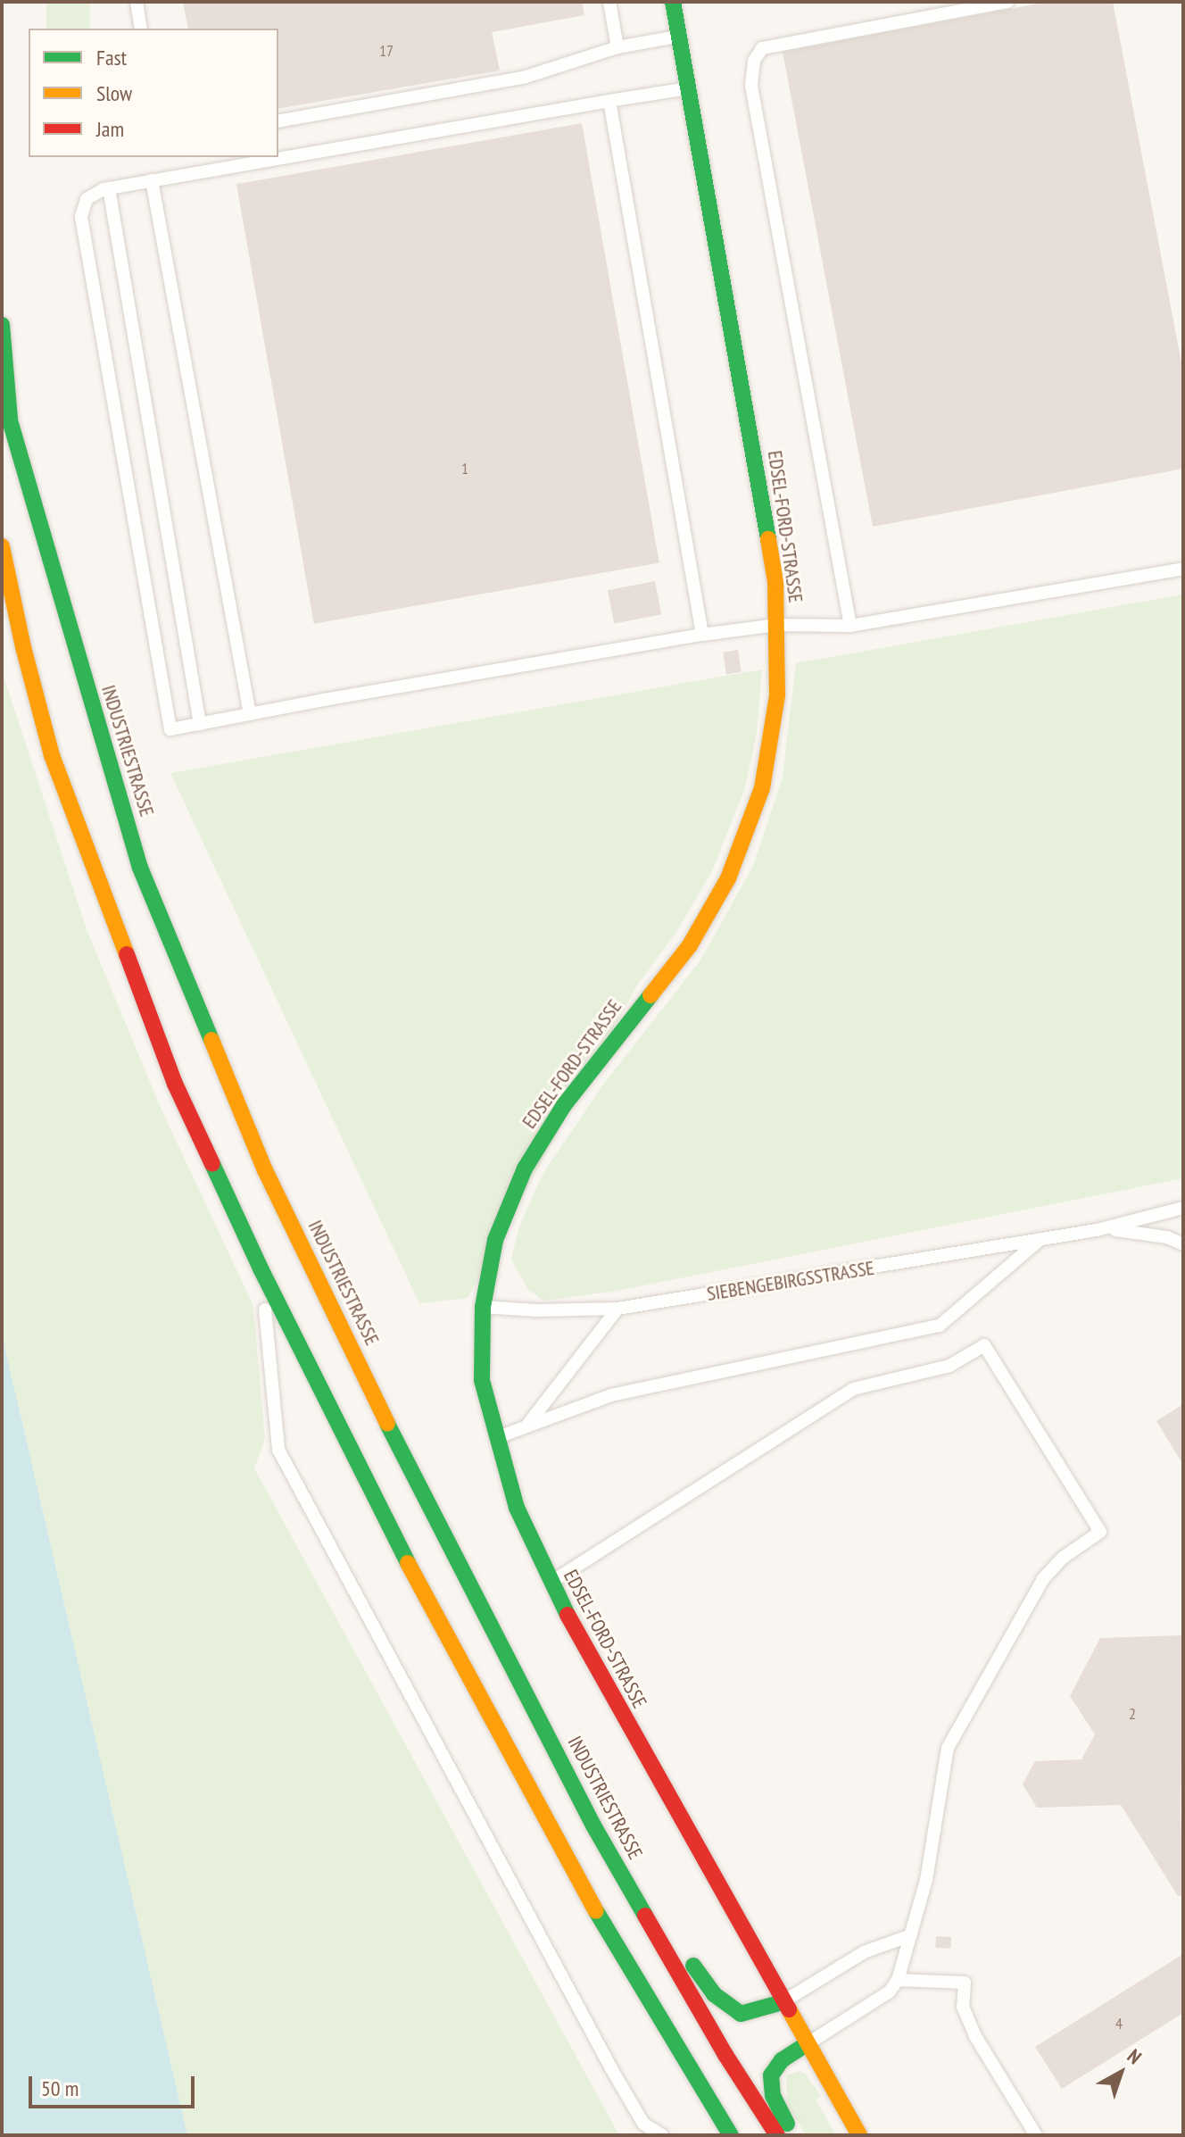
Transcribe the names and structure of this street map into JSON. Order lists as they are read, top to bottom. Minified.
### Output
{"streets":{"main road":["EDSEL-FORD-STRASSE","INDUSTRIESTRASSE"],"lane":["SIEBENGEBIRGSSTRASSE"]},"crossings":[["EDSEL-FORD-STRASSE","SIEBENGEBIRGSSTRASSE"]],"house_numbers":["17","1","2","4"],"legend":["Fast","Slow","Jam"],"scale_bar":"50 m","north":"top right"}
